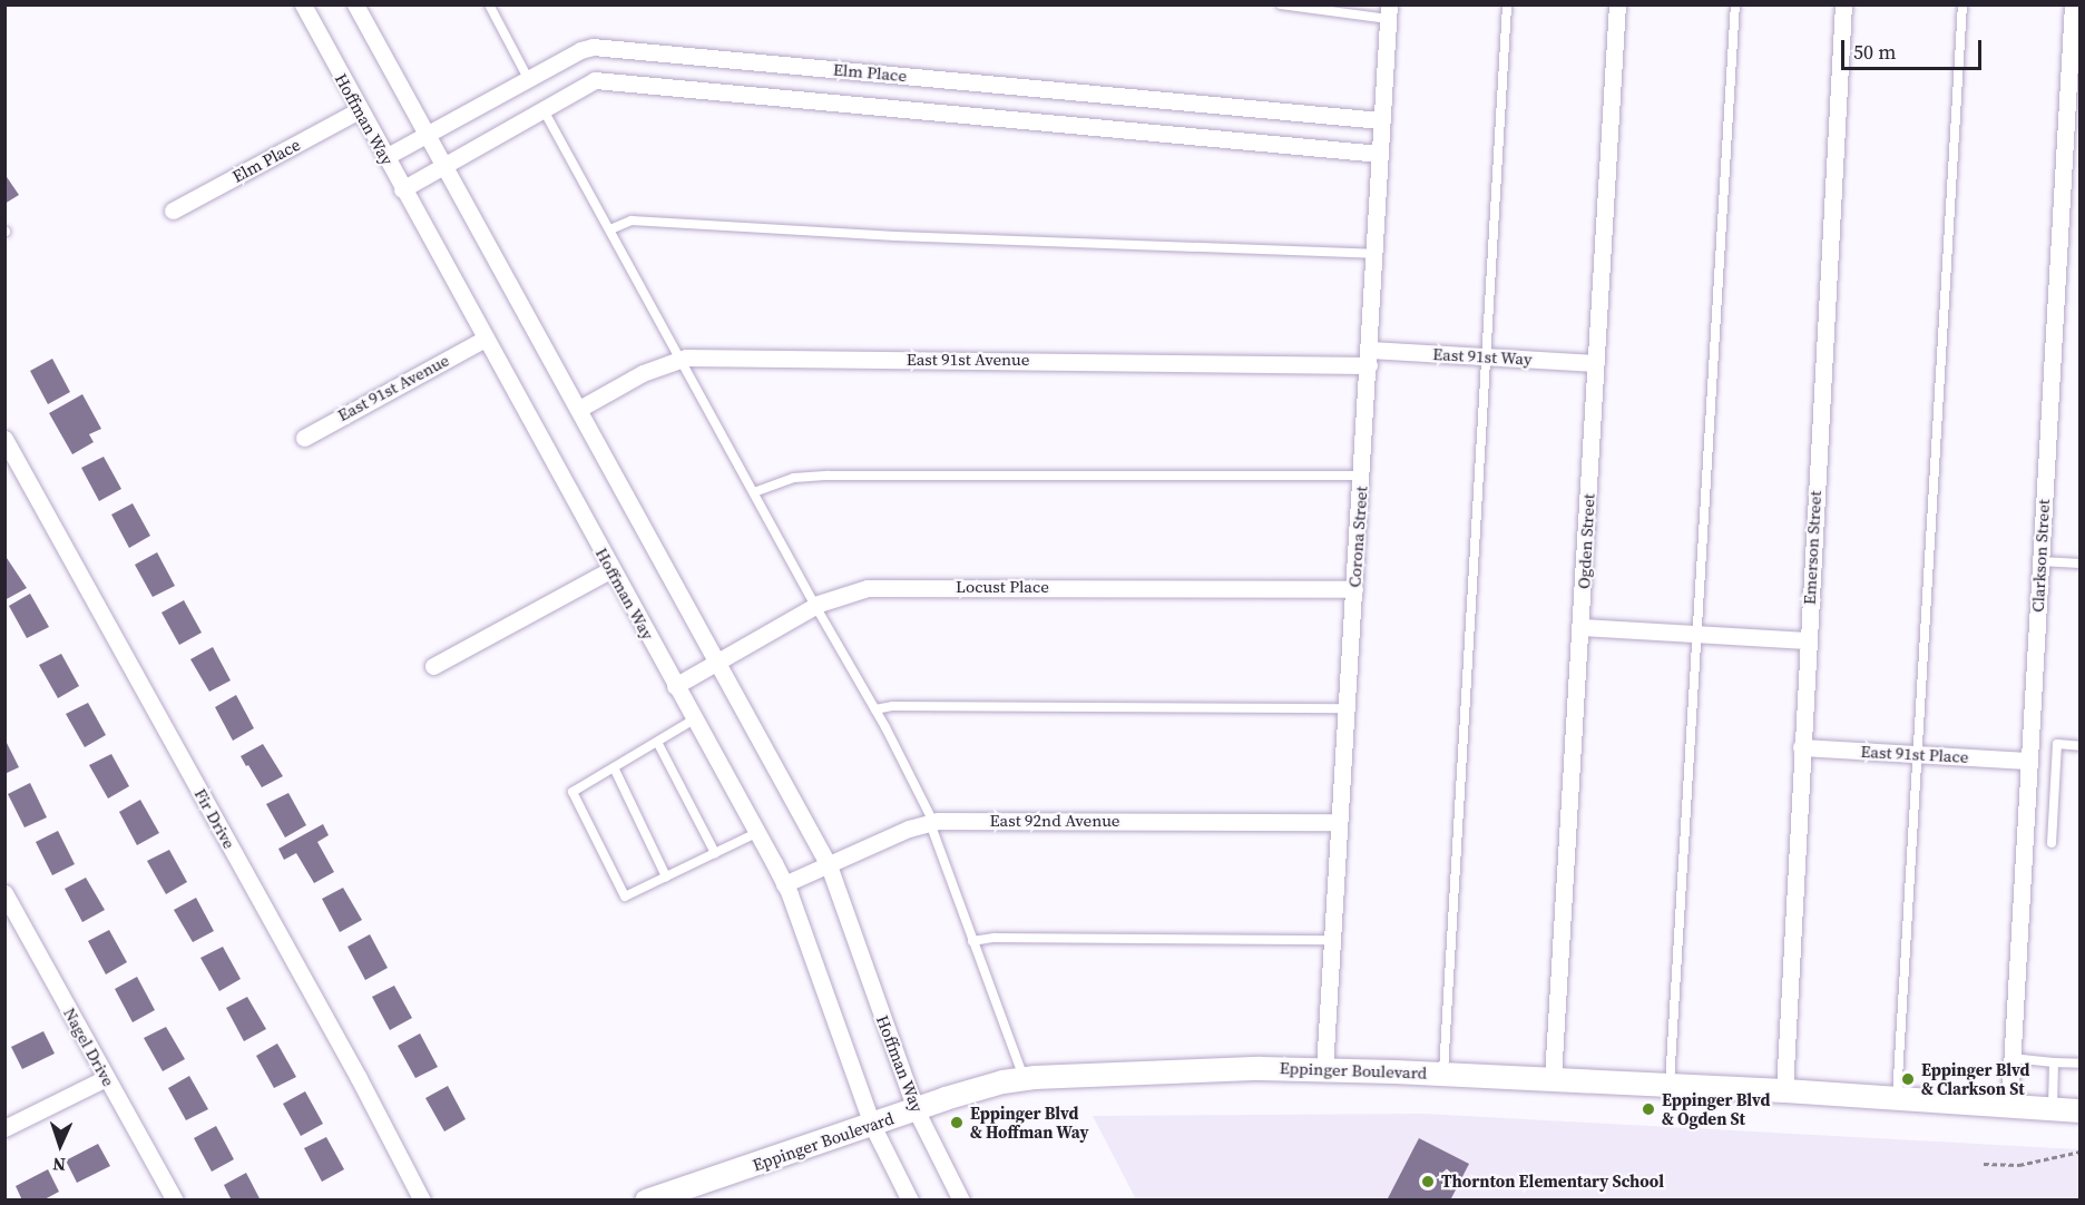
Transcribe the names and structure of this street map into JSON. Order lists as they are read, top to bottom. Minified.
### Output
{"streets":{"street":["Elm Place","Hoffman Way","East 91st Way","East 91st Avenue","Corona Street","Ogden Street","Emerson Street","Clarkson Street","Locust Place","East 91st Place","Fir Drive","East 92nd Avenue","Nagel Drive","Eppinger Boulevard"]},"crossings":[["Elm Place","Hoffman Way"],["Elm Place","Corona Street"],["Hoffman Way","East 91st Avenue"],["Hoffman Way","Locust Place"],["Hoffman Way","East 92nd Avenue"],["Hoffman Way","Eppinger Boulevard"],["East 91st Way","East 91st Avenue"],["East 91st Way","Corona Street"],["East 91st Way","Ogden Street"],["East 91st Avenue","Corona Street"],["Corona Street","Locust Place"],["Corona Street","East 92nd Avenue"],["Corona Street","Eppinger Boulevard"],["Ogden Street","Eppinger Boulevard"],["Emerson Street","East 91st Place"],["Emerson Street","Eppinger Boulevard"],["Clarkson Street","East 91st Place"],["Clarkson Street","Eppinger Boulevard"]],"places":["Eppinger Blvd & Clarkson St","Eppinger Blvd & Ogden St","Eppinger Blvd & Hoffman Way","Thornton Elementary School"],"scale_bar":"50 m","north":"bottom"}
